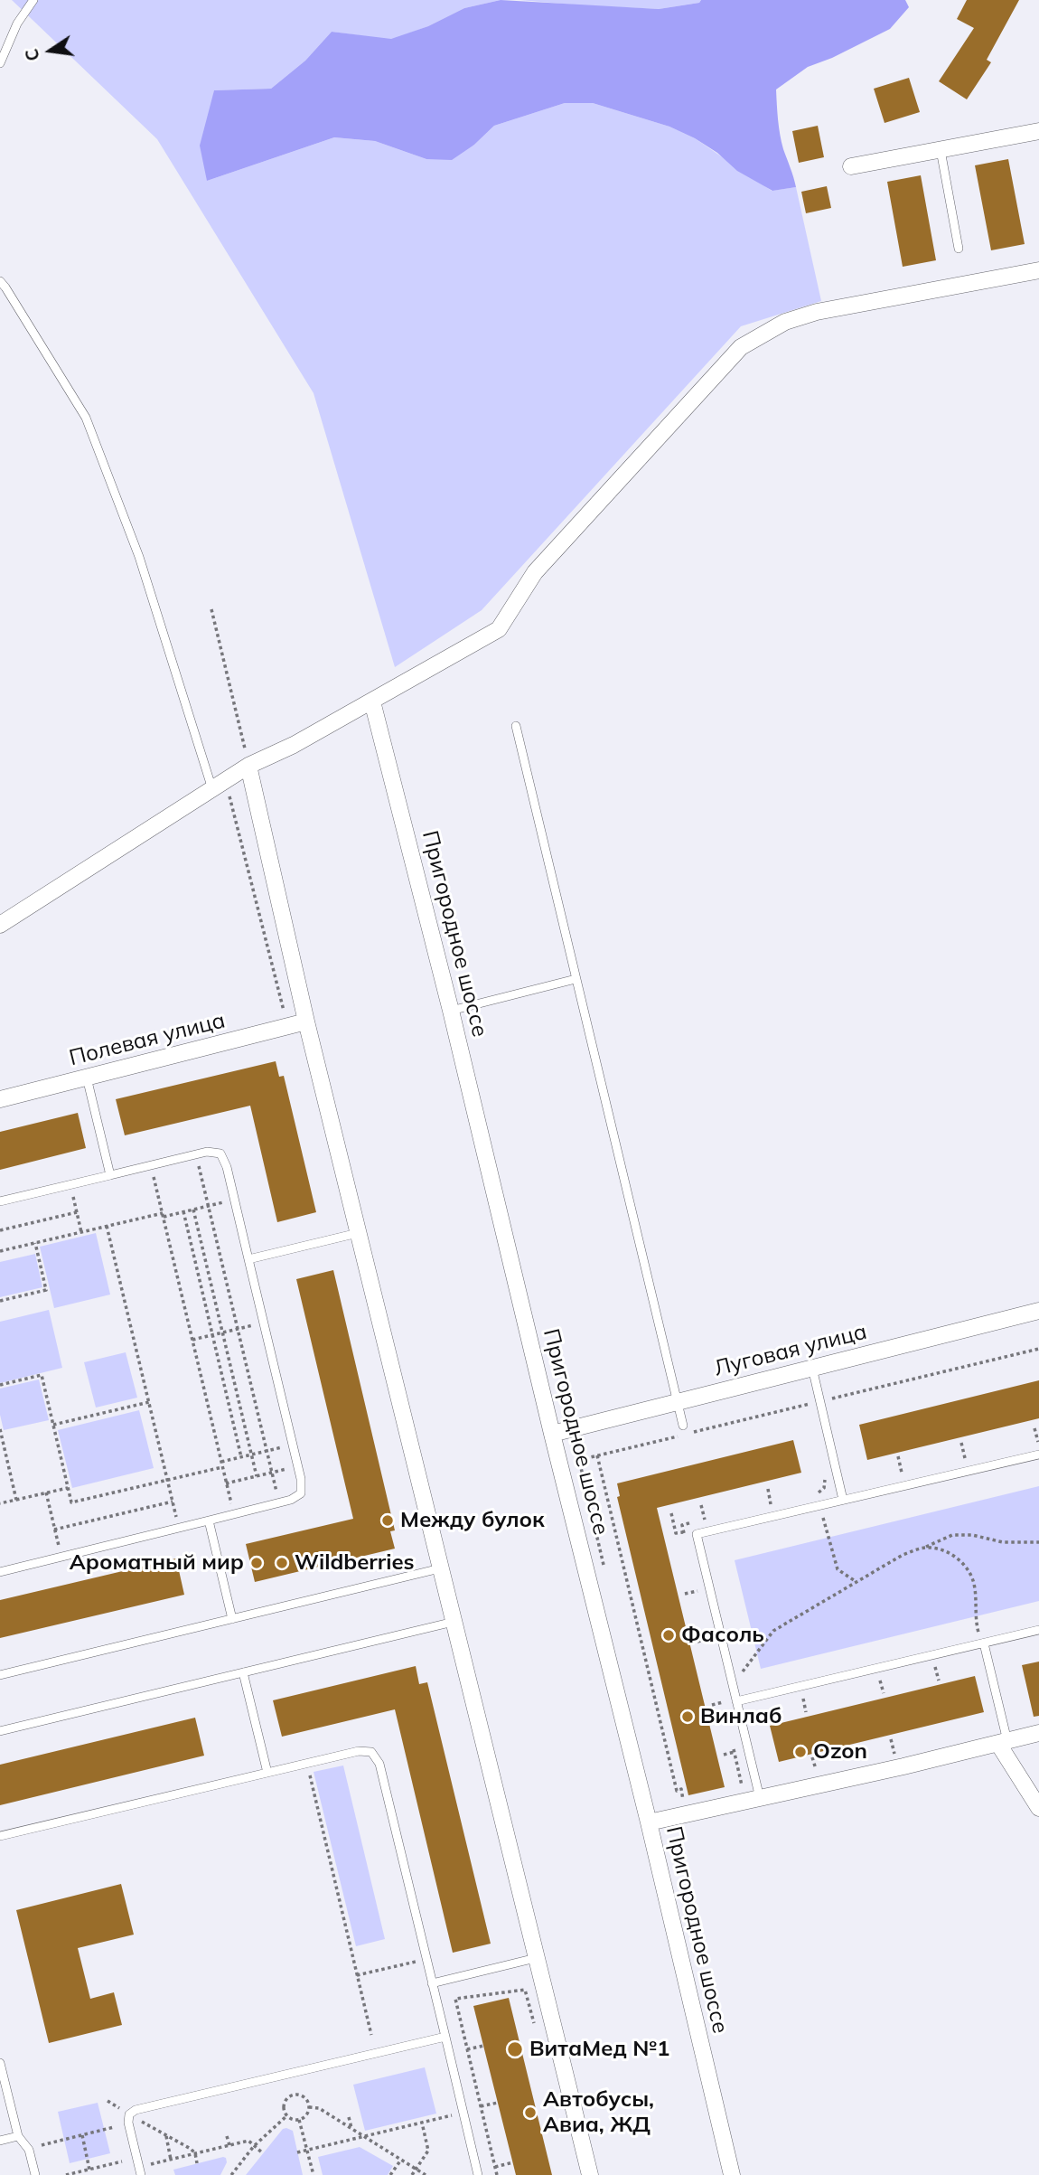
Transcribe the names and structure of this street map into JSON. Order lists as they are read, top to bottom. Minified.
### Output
{"streets":{"street":["Пригородное шоссе","Полевая улица","Луговая улица"]},"crossings":[["Пригородное шоссе","Луговая улица"]],"places":["Между булок","Ароматный мир","Wildberries","Фасоль","Винлаб","Ozon","ВитаМед №1","Автобусы, Авиа, ЖД"],"north":"left"}
